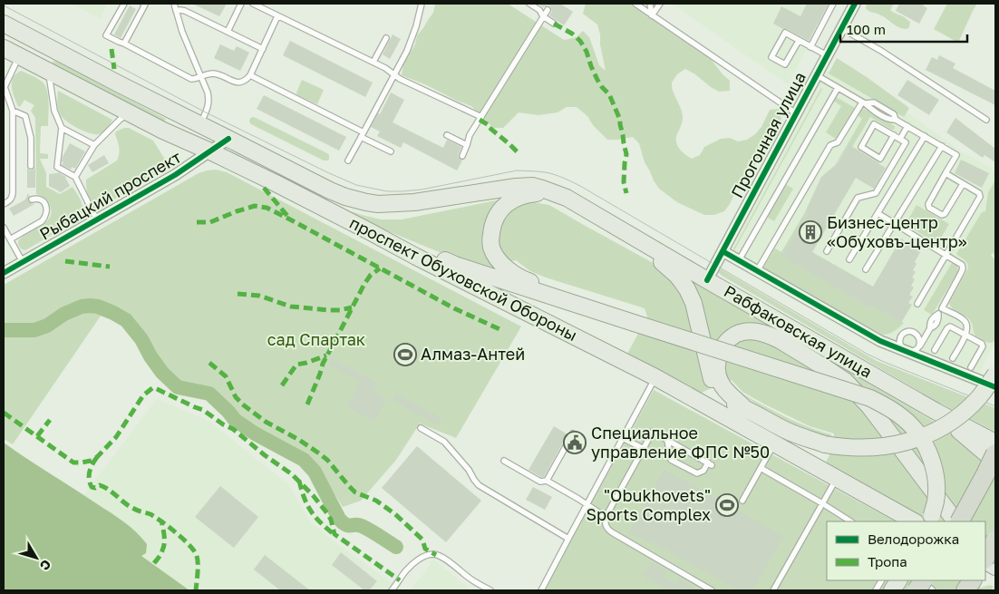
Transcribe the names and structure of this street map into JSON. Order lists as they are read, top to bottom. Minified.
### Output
{"streets":{"main road":["проспект Обуховской Обороны","Рабфаковская улица"],"street":["Прогонная улица","Рыбацкий проспект"]},"crossings":[["Прогонная улица","Рабфаковская улица"],["Рыбацкий проспект","проспект Обуховской Обороны"],["проспект Обуховской Обороны","Рабфаковская улица"]],"parks":["сад Спартак"],"places":{"building":["Бизнес-центр «Обуховъ-центр»"],"sports":["Алмаз-Антей","\"Obukhovets\" Sports Complex"],"public building":["Специальное управление ФПС №50"]},"legend":["Велодорожка","Тропа"],"scale_bar":"100 m","north":"bottom right"}
